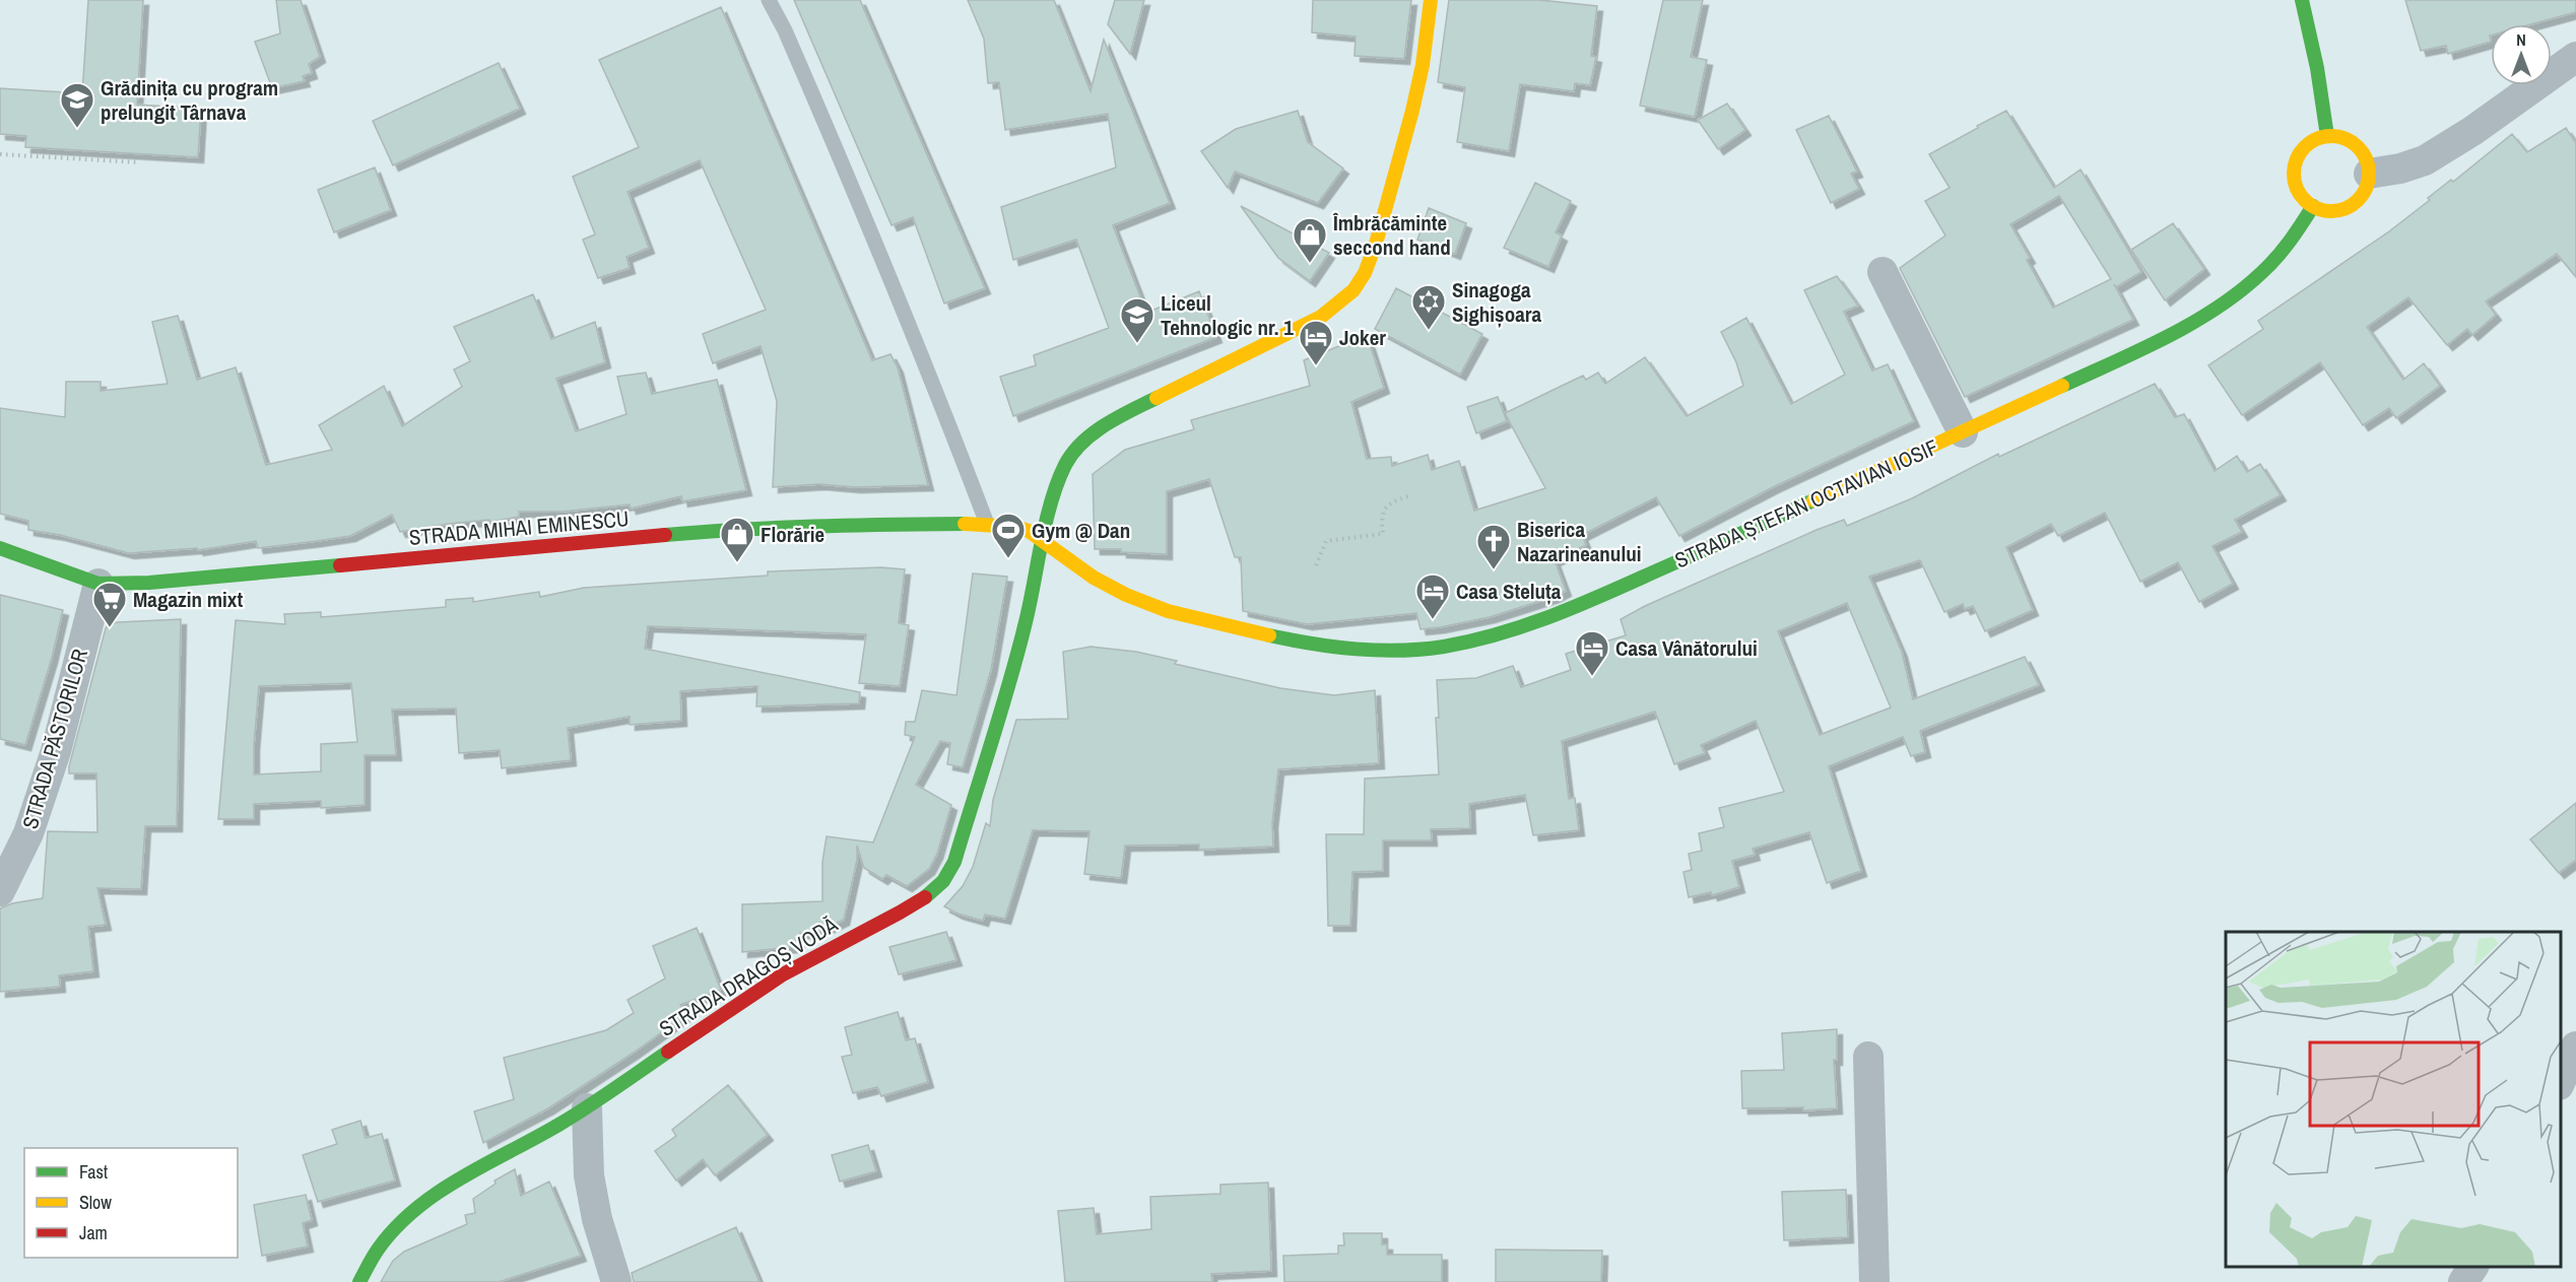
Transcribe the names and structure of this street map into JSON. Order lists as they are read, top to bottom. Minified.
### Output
{"streets":{"main road":["STRADA ȘTEFAN OCTAVIAN IOSIF","STRADA MIHAI EMINESCU","STRADA DRAGOȘ VODĂ"],"street":["STRADA PĂSTORILOR"]},"crossings":[["STRADA ȘTEFAN OCTAVIAN IOSIF","STRADA MIHAI EMINESCU"],["STRADA ȘTEFAN OCTAVIAN IOSIF","STRADA DRAGOȘ VODĂ"],["STRADA MIHAI EMINESCU","STRADA PĂSTORILOR"],["STRADA MIHAI EMINESCU","STRADA DRAGOȘ VODĂ"]],"places":{"school or university":["Grădinița cu program prelungit Târnava","Liceul Tehnologic nr. 1"],"shop":["Îmbrăcăminte seccond hand","Florărie"],"synagogue":["Sinagoga Sighișoara"],"hotel":["Joker","Casa Steluța","Casa Vânătorului"],"sports":["Gym @ Dan"],"church":["Biserica Nazarineanului"],"supermarket":["Magazin mixt"]},"legend":["Fast","Slow","Jam"],"north":"top"}
